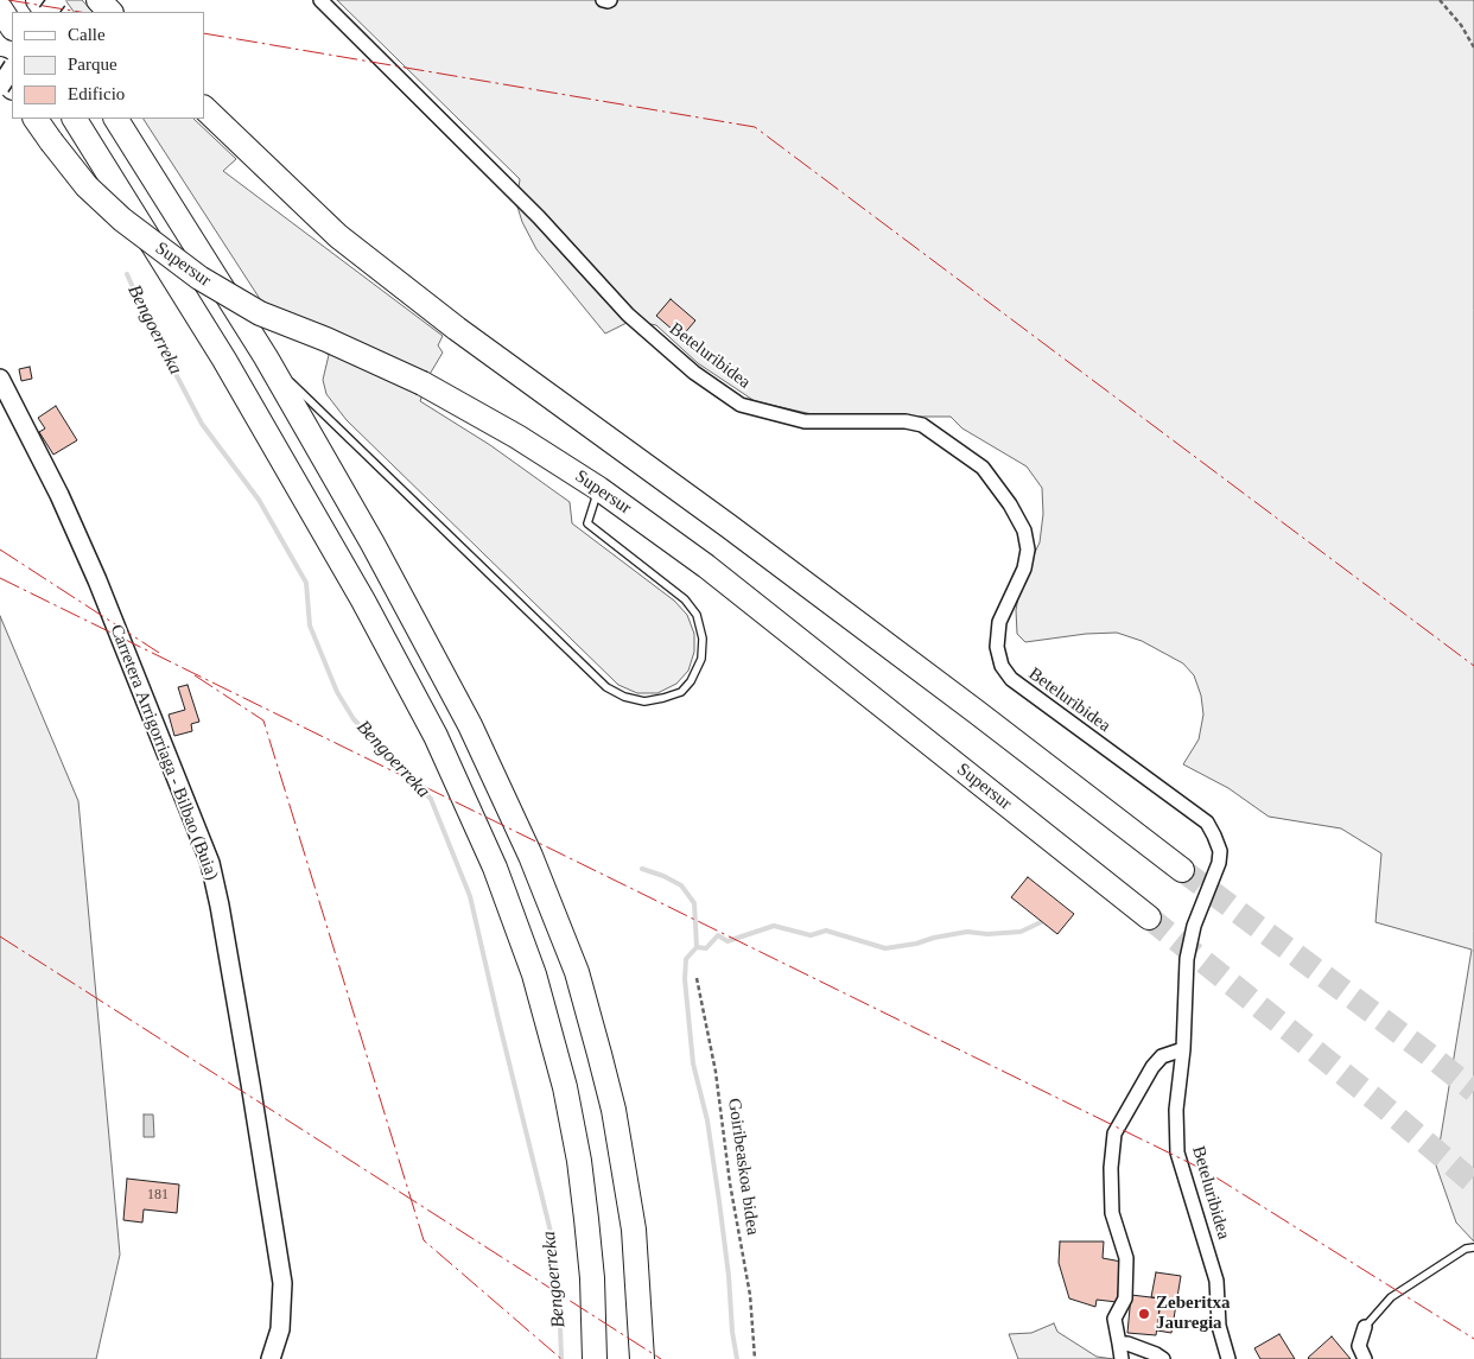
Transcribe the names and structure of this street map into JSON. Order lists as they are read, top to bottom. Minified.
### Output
{"streets":{"highway":["Supersur"],"street":["Beteluribidea","Carretera Arrigorriaga - Bilbao (Buia)"],"path":["Goiribeaskoa bidea"]},"water":["Bengoerreka"],"places":["Zeberitxa Jauregia"],"house_numbers":["181"],"legend":["Calle","Parque","Edificio"]}
